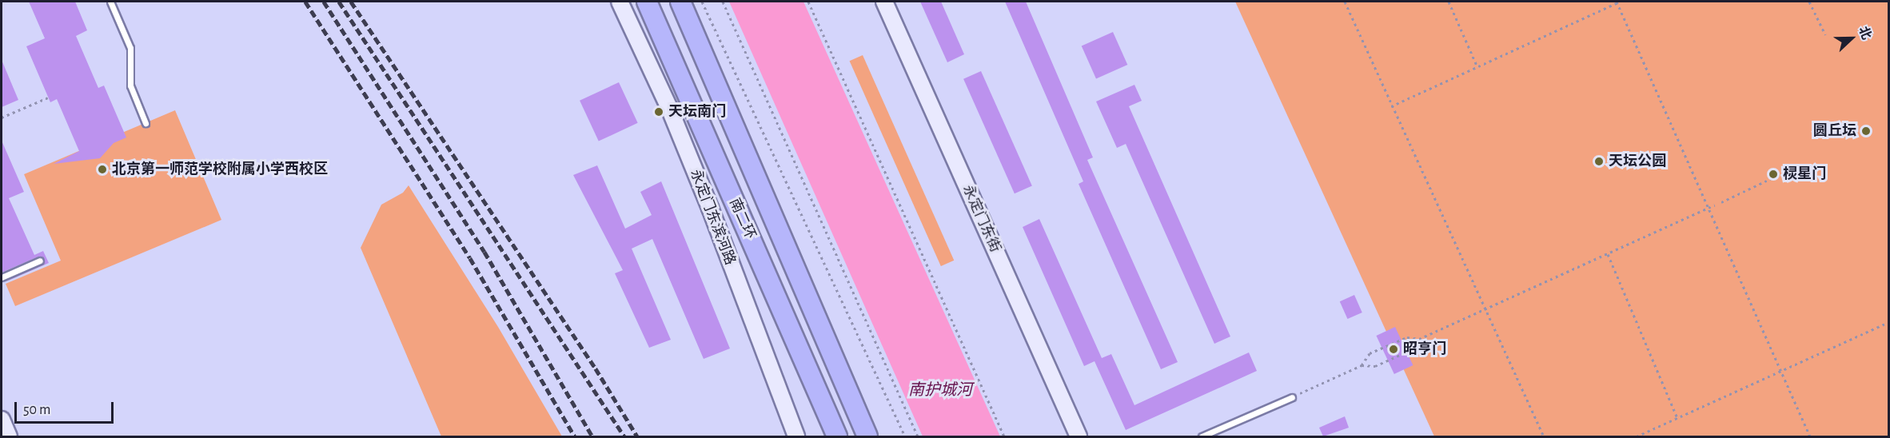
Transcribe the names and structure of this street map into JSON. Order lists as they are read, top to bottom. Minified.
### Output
{"streets":{"highway":["南二环"],"street":["永定门东滨河路","永定门东街"]},"water":["南护城河"],"places":["天坛南门","圆丘坛","天坛公园","北京第一师范学校附属小学西校区","棂星门","昭亨门"],"scale_bar":"50 m","north":"right"}
